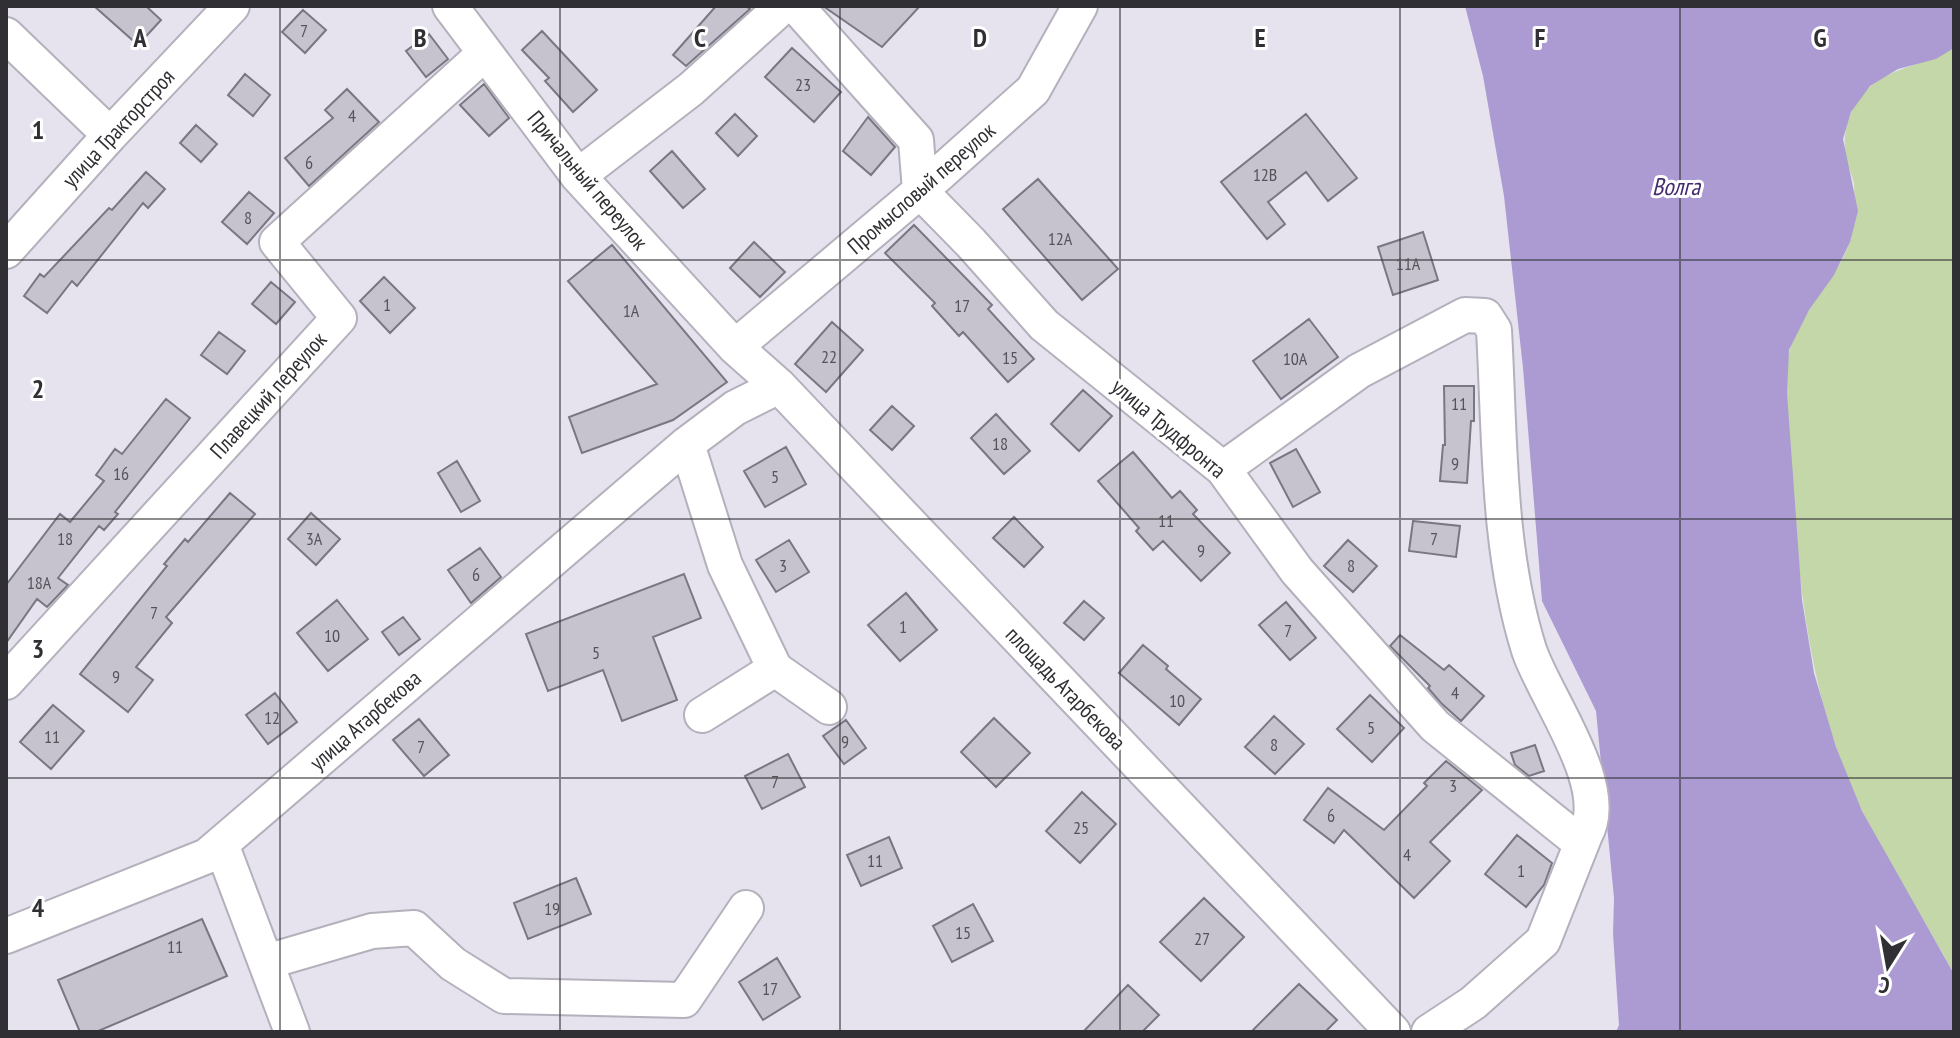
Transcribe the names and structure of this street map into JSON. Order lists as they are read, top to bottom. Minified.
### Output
{"streets":{"street":["улица Тракторстроя","Причальный переулок","Промысловый переулок","Плавецкий переулок","улица Трудфронта","площадь Атарбекова","улица Атарбекова"]},"crossings":[["Причальный переулок","Промысловый переулок"],["Причальный переулок","Плавецкий переулок"],["Причальный переулок","площадь Атарбекова"],["Промысловый переулок","улица Трудфронта"],["Промысловый переулок","площадь Атарбекова"],["площадь Атарбекова","улица Атарбекова"]],"water":["Волга"],"house_numbers":["7","23","4","6","12В","8","12А","11А","1","17","1А","22","15","10А","11","18","9","16","5","11","18","3А","7","9","3","8","6","18А","7","1","7","10","5","9","4","10","12","5","11","9","8","7","7","3","6","25","4","11","1","19","15","27","11","17"],"north":"bottom","grid":{"columns":["A","B","C","D","E","F","G"],"rows":["1","2","3","4"]}}
